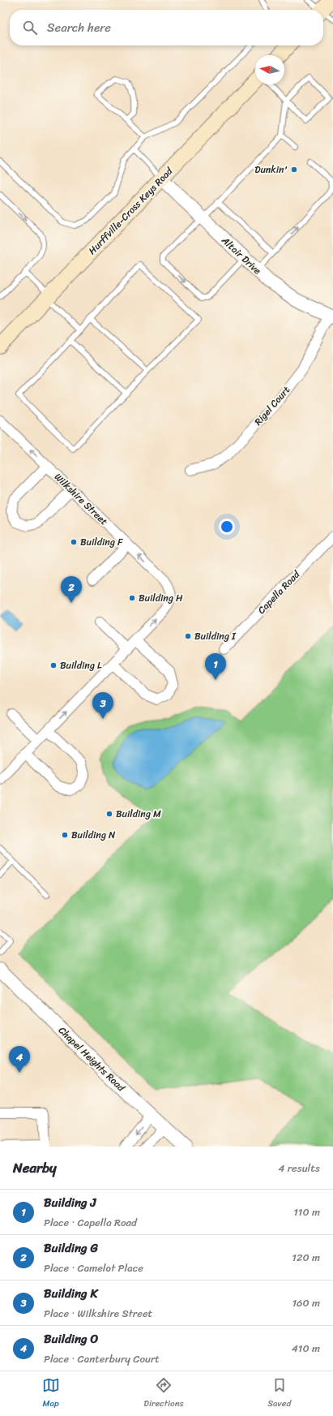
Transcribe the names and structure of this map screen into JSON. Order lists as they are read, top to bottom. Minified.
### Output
{"streets":{"main road":["Hurffville-Cross Keys Road"],"street":["Altair Drive","Rigel Court","Wilkshire Street","Capella Road","Chapel Heights Road"]},"crossings":[["Hurffville-Cross Keys Road","Altair Drive"],["Altair Drive","Rigel Court"]],"places":["Dunkin'","Building F","Building H","Building I","Building L","Building M","Building N"],"north":"left","page":{"search":"Search here","pins":["2","1","3","4"],"heading":["Nearby","4 results"],"list":[{"mark":"1","name":"Building J","note":"Place · Capella Road","value":"110 m"},{"mark":"2","name":"Building G","note":"Place · Camelot Place","value":"120 m"},{"mark":"3","name":"Building K","note":"Place · Wilkshire Street","value":"160 m"},{"mark":"4","name":"Building O","note":"Place · Canterbury Court","value":"410 m"}],"nav":["Map","Directions","Saved"]}}
